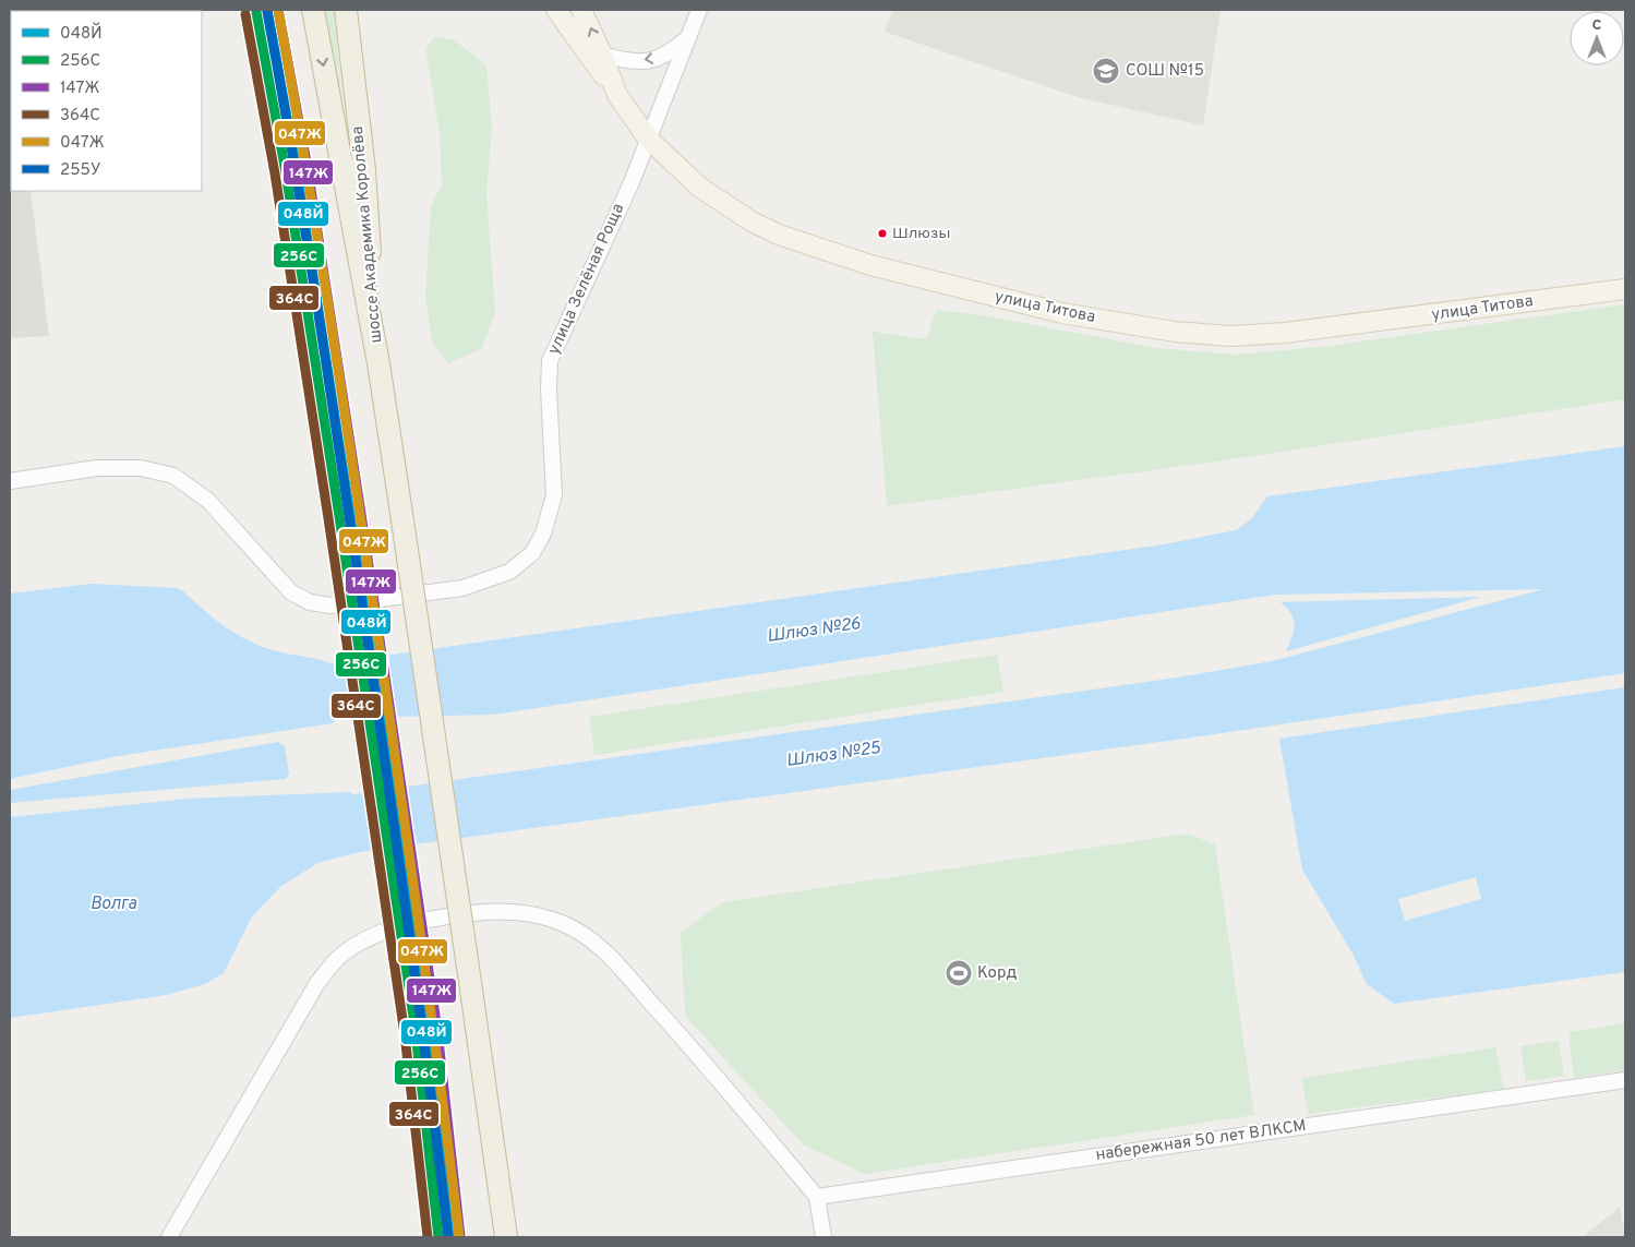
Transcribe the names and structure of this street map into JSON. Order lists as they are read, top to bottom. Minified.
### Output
{"streets":{"highway":["шоссе Академика Королёва"],"main road":["улица Титова"],"street":["улица Зелёная Роща","набережная 50 лет ВЛКСМ"]},"crossings":[["улица Зелёная Роща","улица Титова"]],"water":["Шлюз №26","Шлюз №25","Волга"],"places":{"school or university":["СОШ №15"],"other":["Шлюзы"],"sports":["Корд"]},"lines":["transit line 048Й","transit line 147Ж","transit line 047Ж","transit line 256С","transit line 255У","transit line 364С"],"legend":["048Й","256С","147Ж","364С","047Ж","255У"],"north":"top"}
